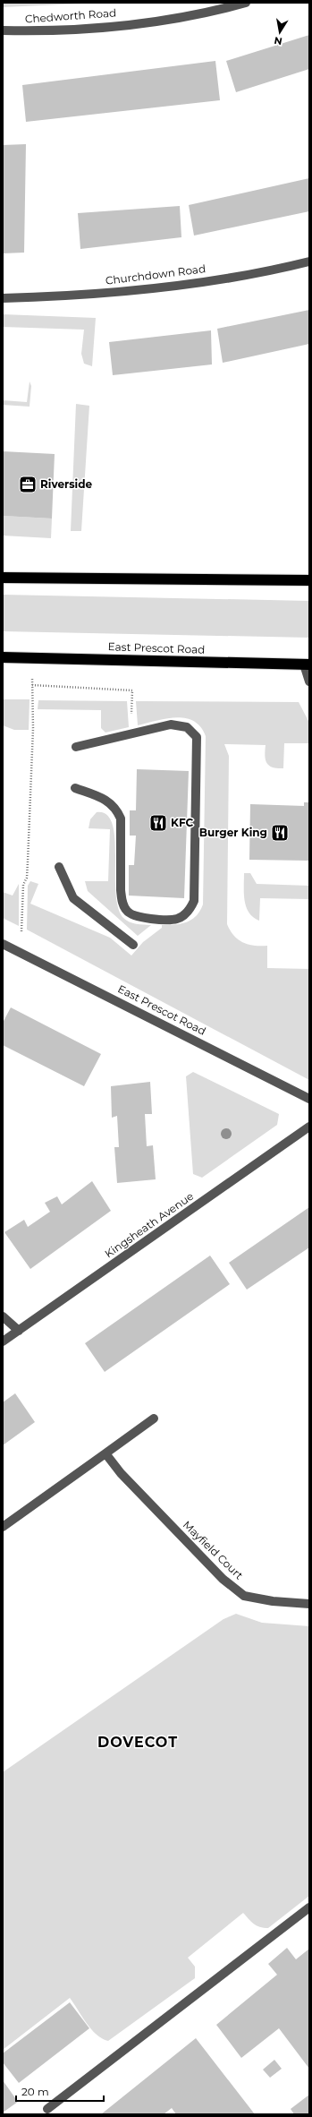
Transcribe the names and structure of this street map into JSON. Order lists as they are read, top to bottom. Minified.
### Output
{"streets":{"highway":["East Prescot Road"],"street":["Chedworth Road","Churchdown Road","Kingsheath Avenue","Mayfield Court"]},"districts":["DOVECOT"],"places":{"office":["Riverside"],"restaurant":["KFC","Burger King"]},"scale_bar":"20 m","north":"bottom"}
